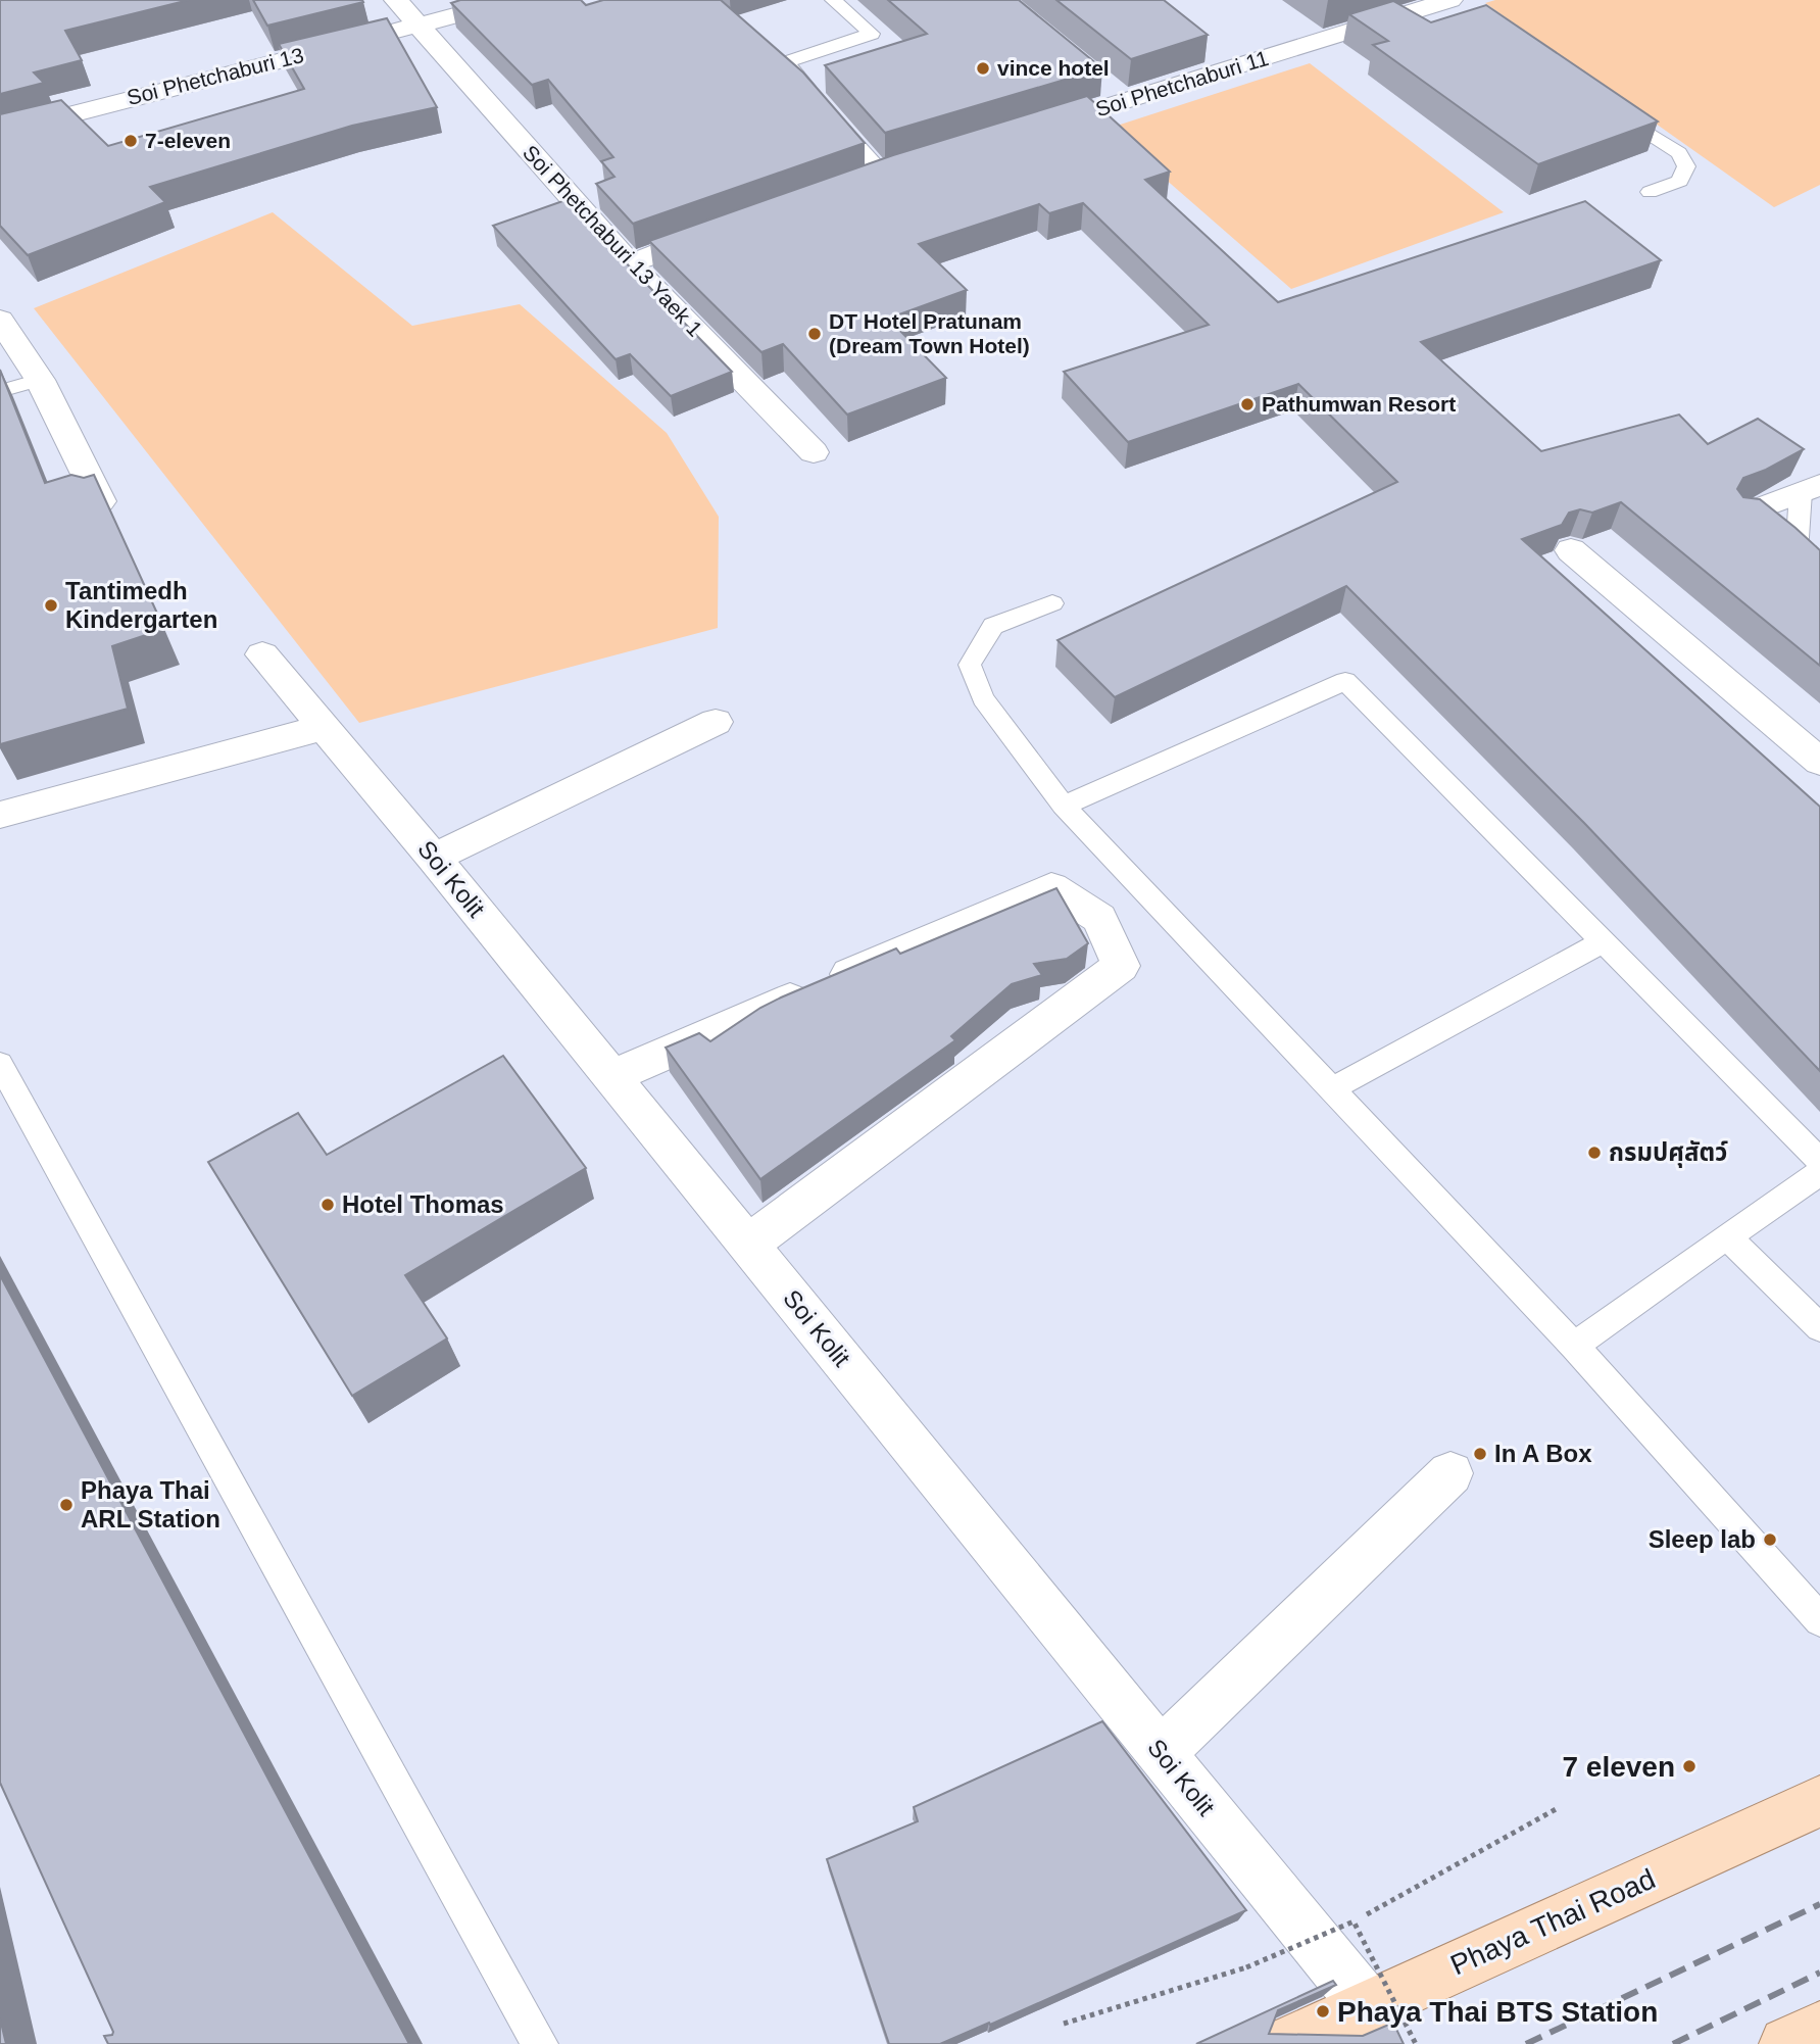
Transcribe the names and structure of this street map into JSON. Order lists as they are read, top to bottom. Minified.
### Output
{"streets":{"main road":["Phaya Thai Road"],"street":["Soi Phetchaburi 13","Soi Phetchaburi 11","Soi Phetchaburi 13 Yaek 1","Soi Kolit"]},"crossings":[["Soi Phetchaburi 13","Soi Phetchaburi 13 Yaek 1"],["Soi Kolit","Phaya Thai Road"]],"places":["vince hotel","7-eleven","DT Hotel Pratunam (Dream Town Hotel)","Pathumwan Resort","Tantimedh Kindergarten","กรมปศุสัตว์","Hotel Thomas","In A Box","Phaya Thai ARL Station","Sleep lab","7 eleven","Phaya Thai BTS Station"]}
